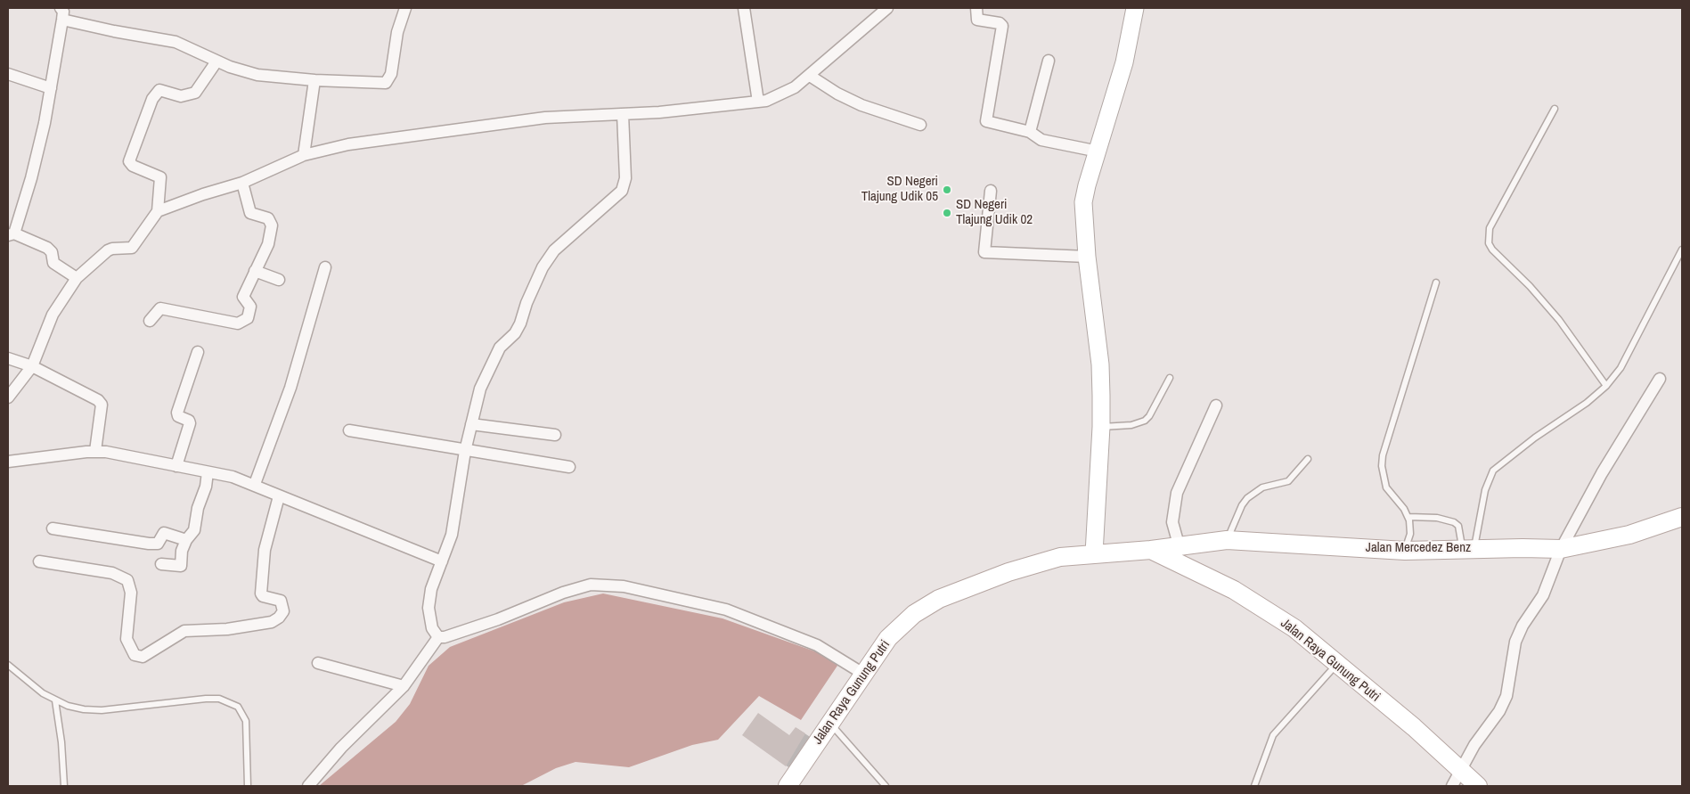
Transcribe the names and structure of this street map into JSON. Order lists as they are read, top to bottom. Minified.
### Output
{"streets":{"main road":["Jalan Mercedez Benz","Jalan Raya Gunung Putri"]},"crossings":[["Jalan Mercedez Benz","Jalan Raya Gunung Putri"]],"places":["SD Negeri Tlajung Udik 05","SD Negeri Tlajung Udik 02"]}
